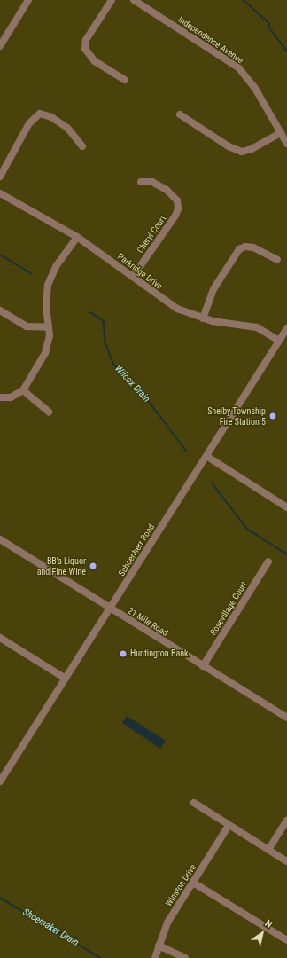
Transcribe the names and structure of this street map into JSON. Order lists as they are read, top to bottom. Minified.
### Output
{"streets":{"street":["Independence Avenue","Cheryl Court","Parkridge Drive","Schoenherr Road","Rosevillage Court","21 Mile Road","Winston Drive"]},"crossings":[["Cheryl Court","Parkridge Drive"],["Parkridge Drive","Schoenherr Road"],["Schoenherr Road","21 Mile Road"],["Rosevillage Court","21 Mile Road"]],"water":["Wilcox Drain","Shoemaker Drain"],"places":["Shelby Township Fire Station 5","BB's Liquor and Fine Wine","Huntington Bank"],"north":"top right"}
